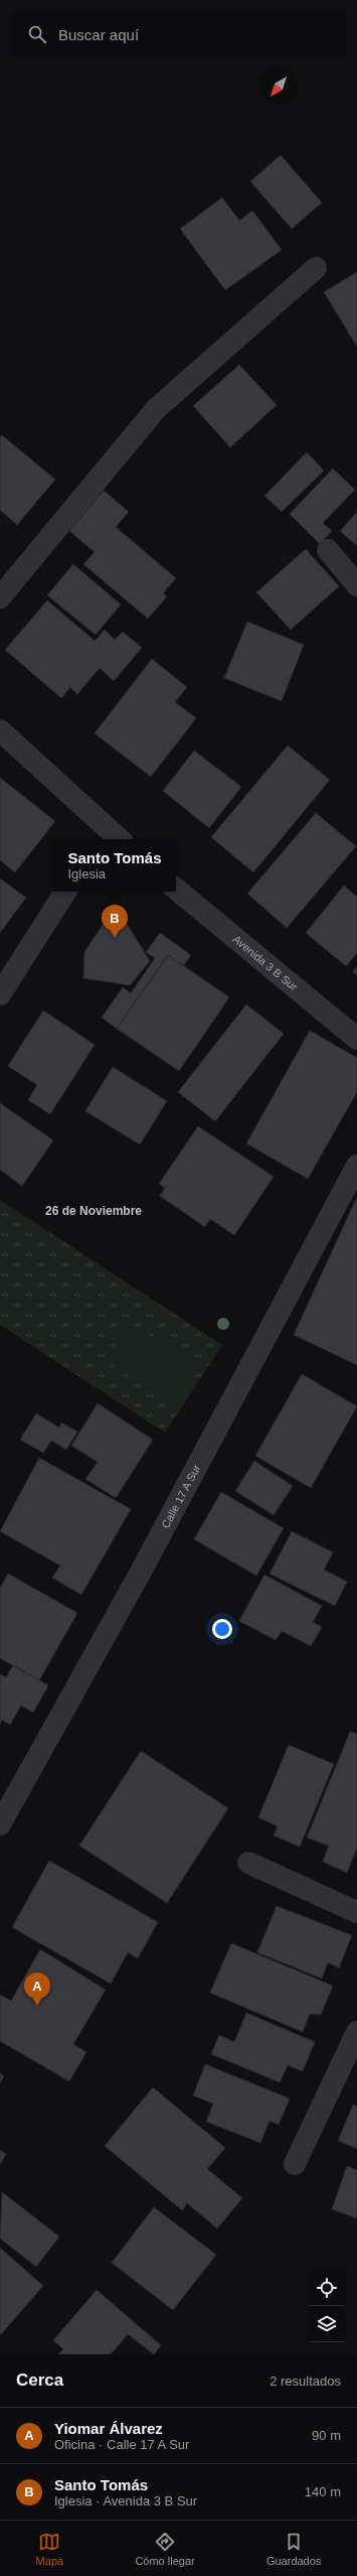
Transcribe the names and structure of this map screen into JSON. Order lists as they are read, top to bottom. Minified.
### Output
{"streets":{"street":["Avenida 3 B Sur","Calle 17 A Sur"]},"districts":["26 de Noviembre"],"north":"bottom left","page":{"search":"Buscar aquí","popup":["Santo Tomás","Iglesia"],"pins":["B","A"],"heading":["Cerca","2 resultados"],"list":[{"mark":"A","name":"Yiomar Álvarez","note":"Oficina · Calle 17 A Sur","value":"90 m"},{"mark":"B","name":"Santo Tomás","note":"Iglesia · Avenida 3 B Sur","value":"140 m"}],"nav":["Mapa","Cómo llegar","Guardados"]}}
